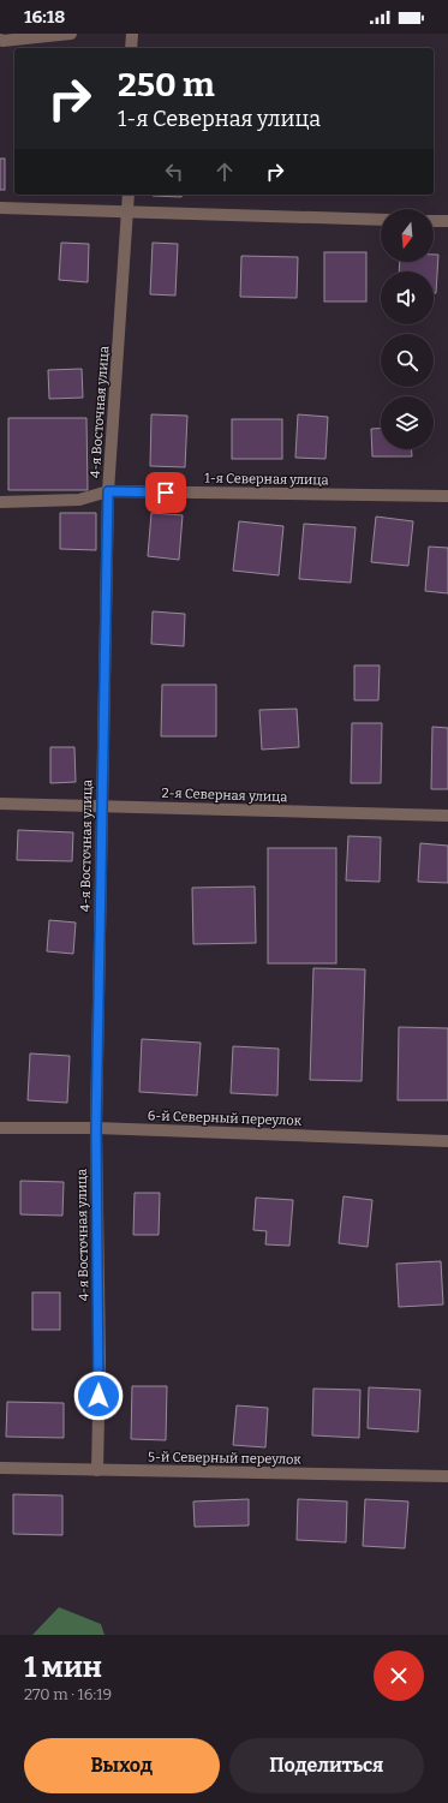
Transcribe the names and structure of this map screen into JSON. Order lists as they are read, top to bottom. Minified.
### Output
{"streets":{"street":["4-я Восточная улица","1-я Северная улица","2-я Северная улица","6-й Северный переулок","5-й Северный переулок"]},"crossings":[["4-я Восточная улица","1-я Северная улица"],["4-я Восточная улица","2-я Северная улица"],["4-я Восточная улица","6-й Северный переулок"],["4-я Восточная улица","5-й Северный переулок"]],"north":"bottom","page":{"status":"16:18","turn":["250 m","1-я Северная улица"],"heading":["1 мин","270 m · 16:19"],"buttons":["Выход","Поделиться"]}}
